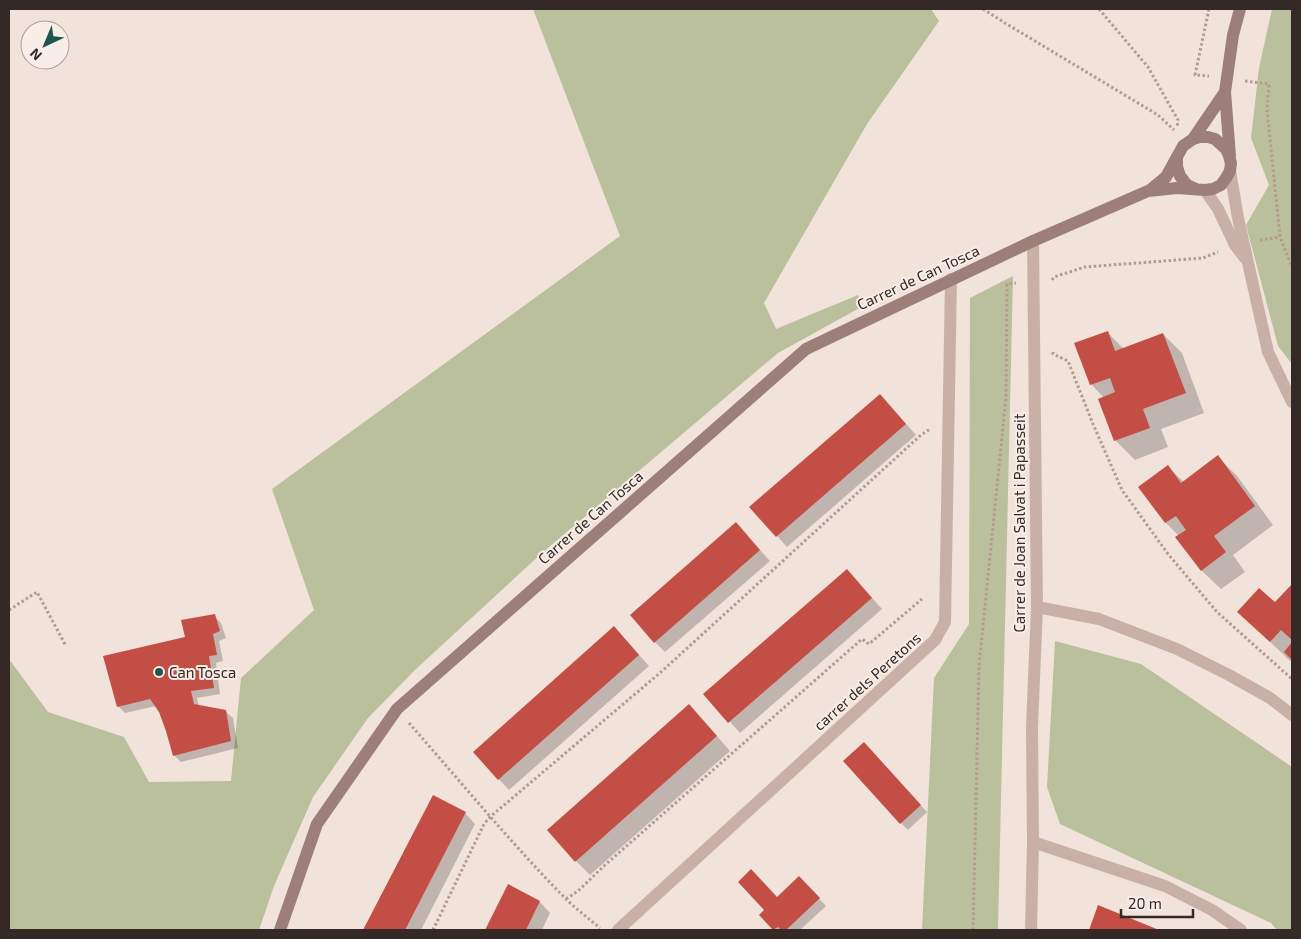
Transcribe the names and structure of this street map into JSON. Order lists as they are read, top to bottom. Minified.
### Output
{"streets":{"street":["Carrer de Can Tosca","Carrer de Joan Salvat i Papasseit","carrer dels Peretons"]},"crossings":[["Carrer de Can Tosca","Carrer de Joan Salvat i Papasseit"],["Carrer de Can Tosca","carrer dels Peretons"]],"places":["Can Tosca"],"scale_bar":"20 m","north":"bottom left"}
